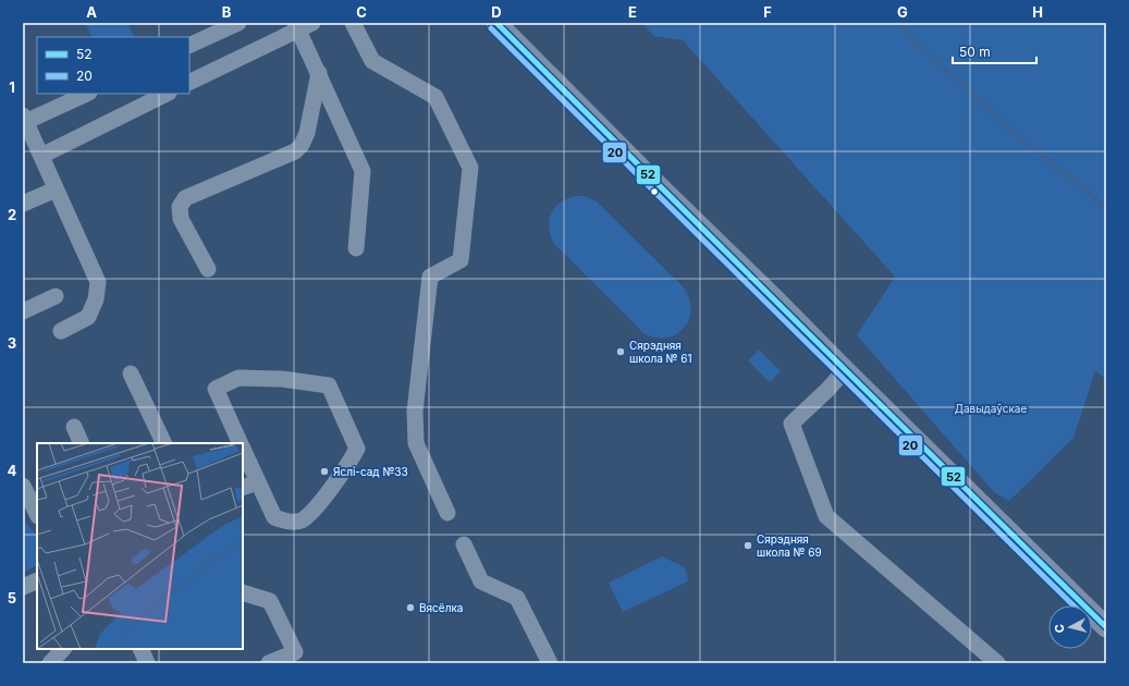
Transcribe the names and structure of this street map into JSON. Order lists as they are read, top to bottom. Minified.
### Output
{"parks":["Давыдаўскае"],"places":["Сярэдняя школа № 61","Яслі-сад №33","Сярэдняя школа № 69","Вясёлка"],"lines":["transit line 52","transit line 20"],"legend":["52","20"],"scale_bar":"50 m","north":"left","grid":{"columns":["A","B","C","D","E","F","G","H"],"rows":["1","2","3","4","5"]}}
